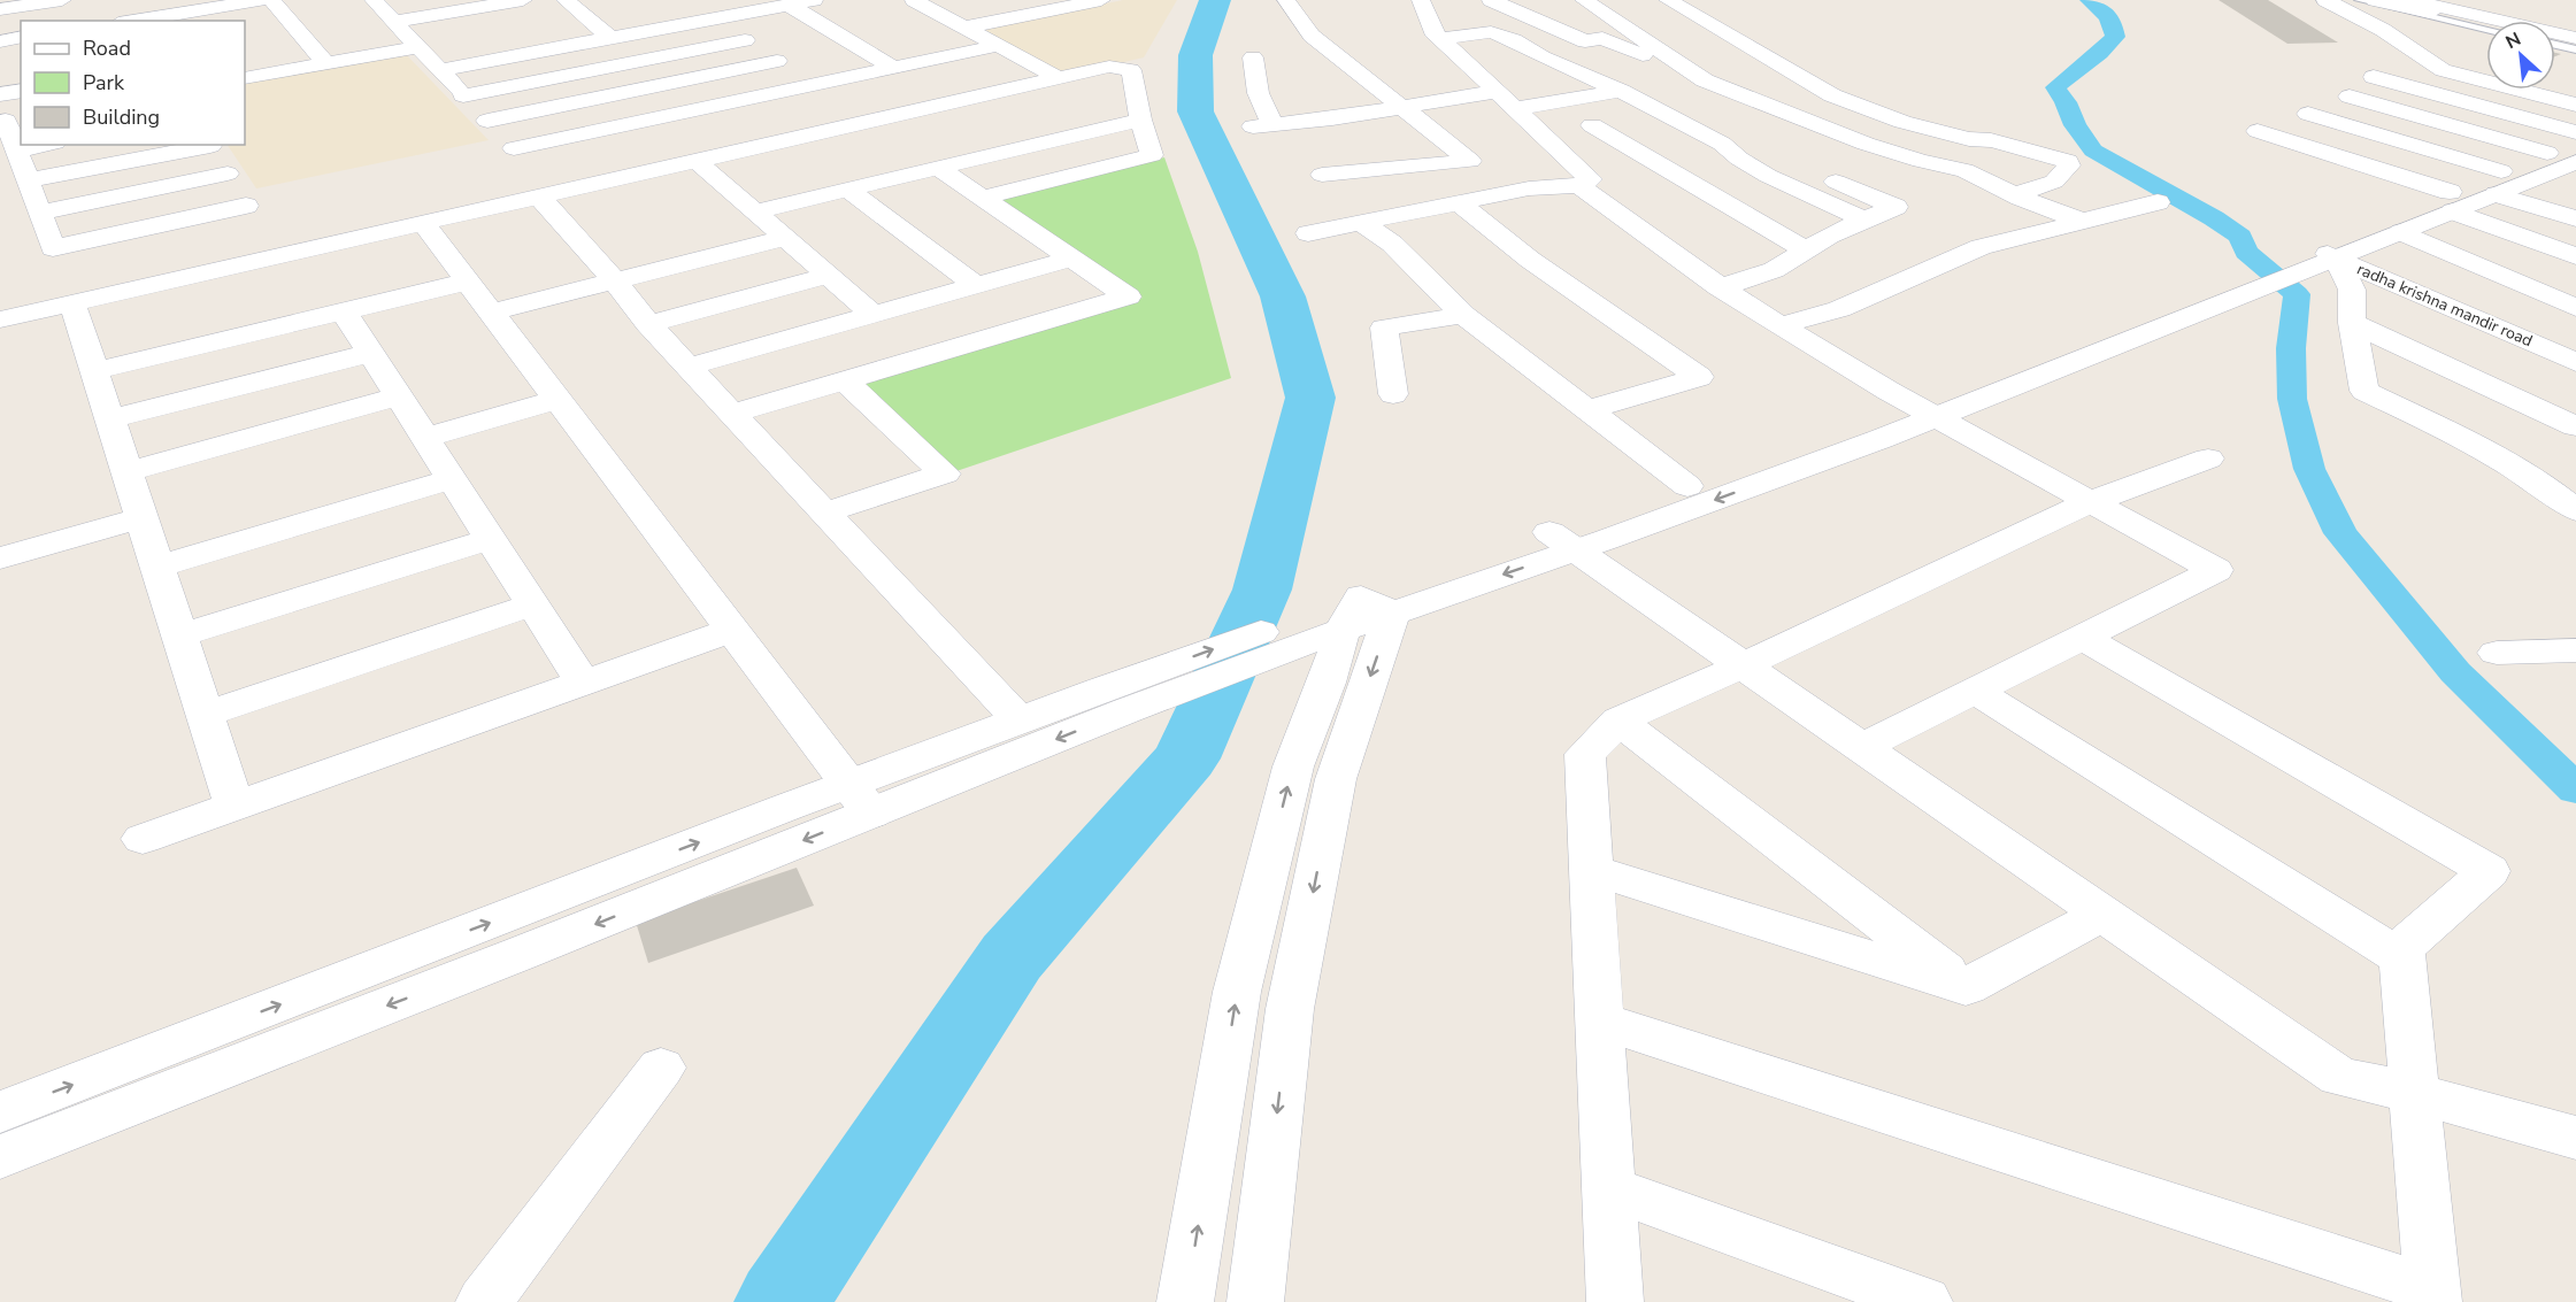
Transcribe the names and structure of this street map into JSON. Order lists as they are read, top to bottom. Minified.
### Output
{"streets":{"street":["radha krishna mandir road"]},"legend":["Road","Park","Building"],"north":"top left"}
